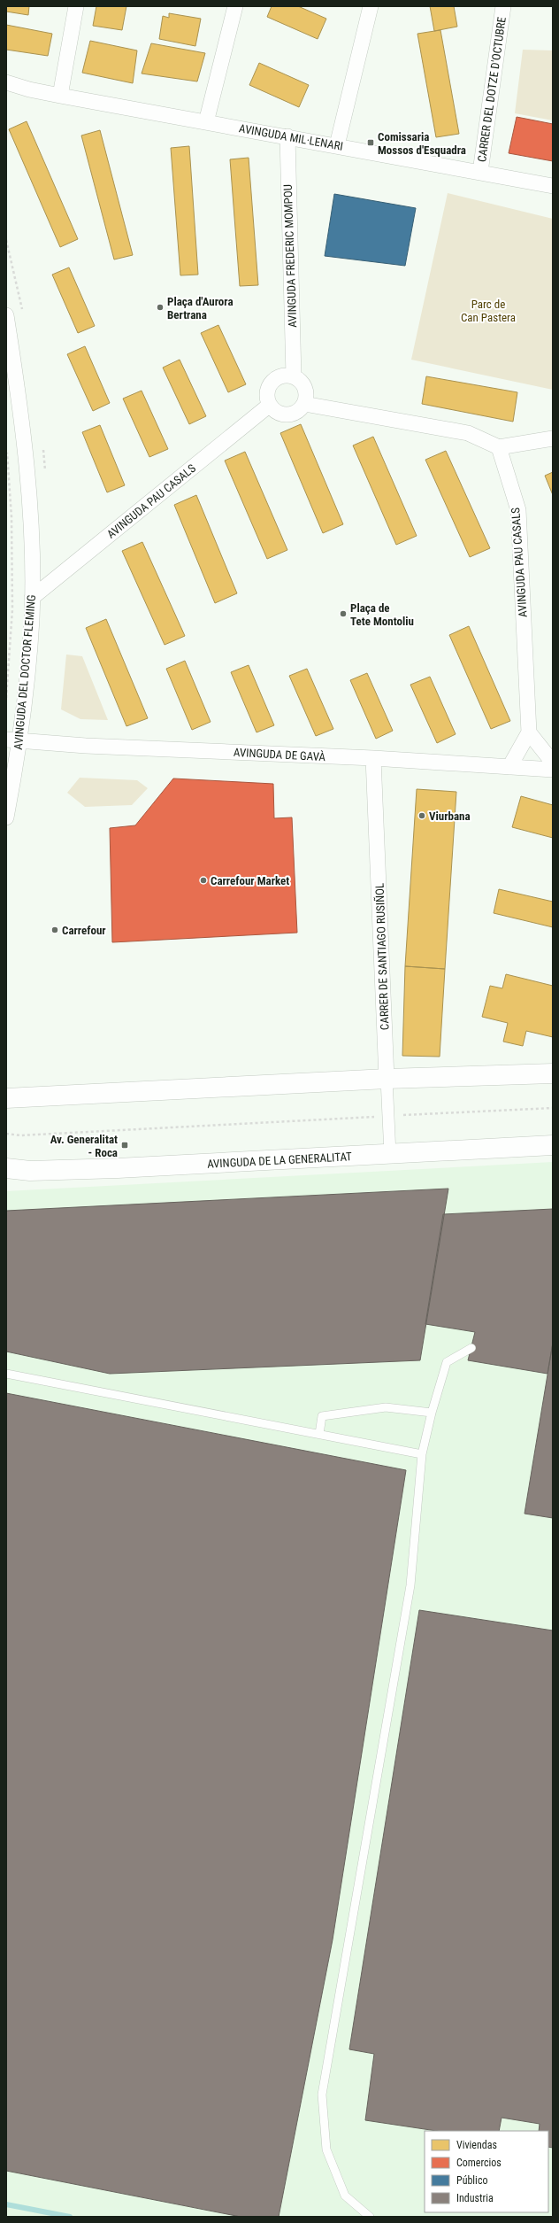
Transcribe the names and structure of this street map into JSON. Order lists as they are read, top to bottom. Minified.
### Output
{"streets":{"street":["CARRER DEL DOTZE D'OCTUBRE","AVINGUDA MIL·LENARI","AVINGUDA FREDERIC MOMPOU","AVINGUDA PAU CASALS","AVINGUDA DEL DOCTOR FLEMING","AVINGUDA DE GAVÀ","CARRER DE SANTIAGO RUSIÑOL","AVINGUDA DE LA GENERALITAT"]},"crossings":[["CARRER DEL DOTZE D'OCTUBRE","AVINGUDA MIL·LENARI"],["AVINGUDA MIL·LENARI","AVINGUDA FREDERIC MOMPOU"],["AVINGUDA FREDERIC MOMPOU","AVINGUDA PAU CASALS"],["AVINGUDA PAU CASALS","AVINGUDA DEL DOCTOR FLEMING"],["AVINGUDA DEL DOCTOR FLEMING","AVINGUDA DE GAVÀ"],["AVINGUDA DE GAVÀ","CARRER DE SANTIAGO RUSIÑOL"],["CARRER DE SANTIAGO RUSIÑOL","AVINGUDA DE LA GENERALITAT"]],"parks":["Parc de Can Pastera"],"places":{"transit":["Comissaria Mossos d'Esquadra","Av. Generalitat - Roca"],"other":["Plaça d'Aurora Bertrana","Plaça de Tete Montoliu","Viurbana","Carrefour Market","Carrefour"]},"legend":["Viviendas","Comercios","Público","Industria"]}
